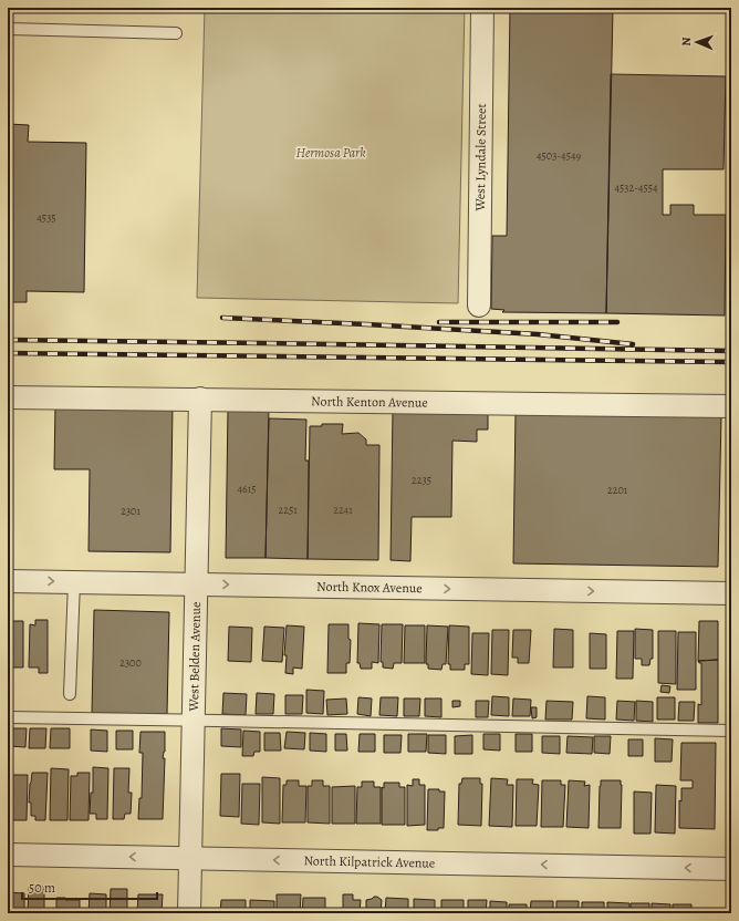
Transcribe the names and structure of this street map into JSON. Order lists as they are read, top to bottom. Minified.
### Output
{"streets":{"street":["West Lyndale Street","North Kenton Avenue","North Knox Avenue","West Belden Avenue","North Kilpatrick Avenue"]},"crossings":[["North Kenton Avenue","West Belden Avenue"],["North Knox Avenue","West Belden Avenue"],["West Belden Avenue","North Kilpatrick Avenue"]],"one_way":["North Knox Avenue","North Kilpatrick Avenue"],"parks":["Hermosa Park"],"house_numbers":["4503-4549","4532-4554","4535","2235","4615","2201","2251","2241","2301","2300"],"scale_bar":"50 m","north":"left"}
